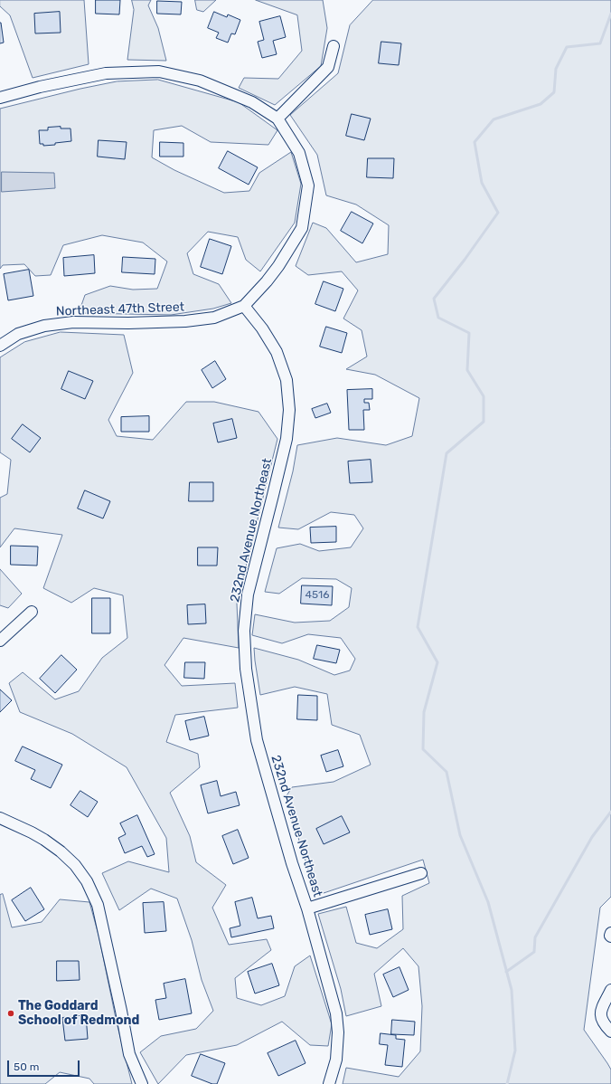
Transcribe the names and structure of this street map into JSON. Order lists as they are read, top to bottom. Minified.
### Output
{"streets":{"street":["Northeast 47th Street","232nd Avenue Northeast"]},"crossings":[["Northeast 47th Street","232nd Avenue Northeast"]],"places":["The Goddard School of Redmond"],"house_numbers":["4516"],"scale_bar":"50 m"}
